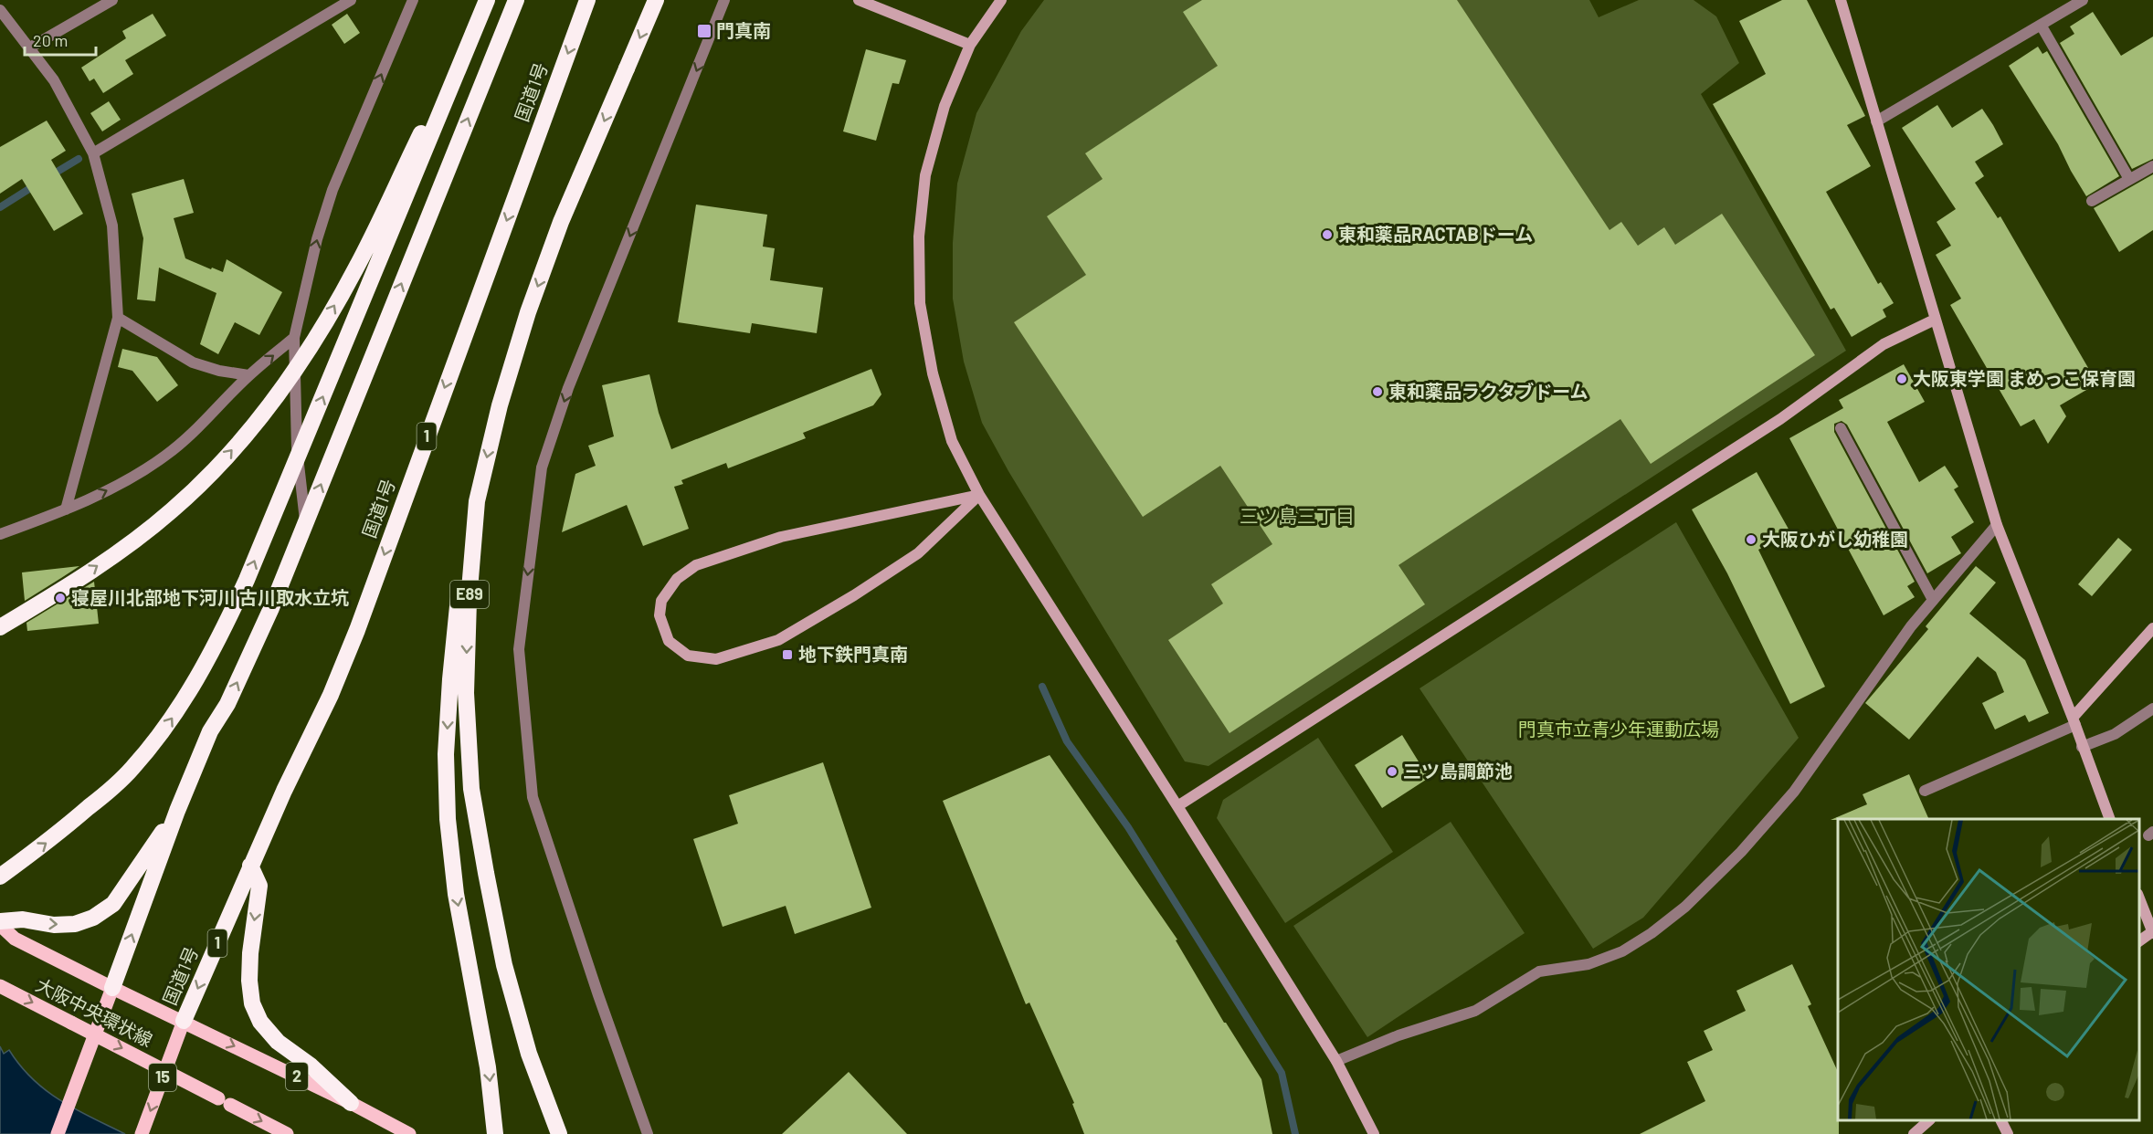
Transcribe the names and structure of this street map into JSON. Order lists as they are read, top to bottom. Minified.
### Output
{"streets":{"highway":["国道1号","1","E89"],"main road":["大阪中央環状線","2","15"]},"crossings":[["国道1号","2"],["国道1号","15"],["2","15"]],"districts":["三ツ島三丁目"],"parks":["門真市立青少年運動広場"],"places":{"transit":["門真南","地下鉄門真南"],"other":["東和薬品RACTABドーム","大阪東学園 まめっこ保育園","東和薬品ラクタブドーム","大阪ひがし幼稚園","寝屋川北部地下河川 古川取水立坑","三ツ島調節池"]},"scale_bar":"20 m"}
